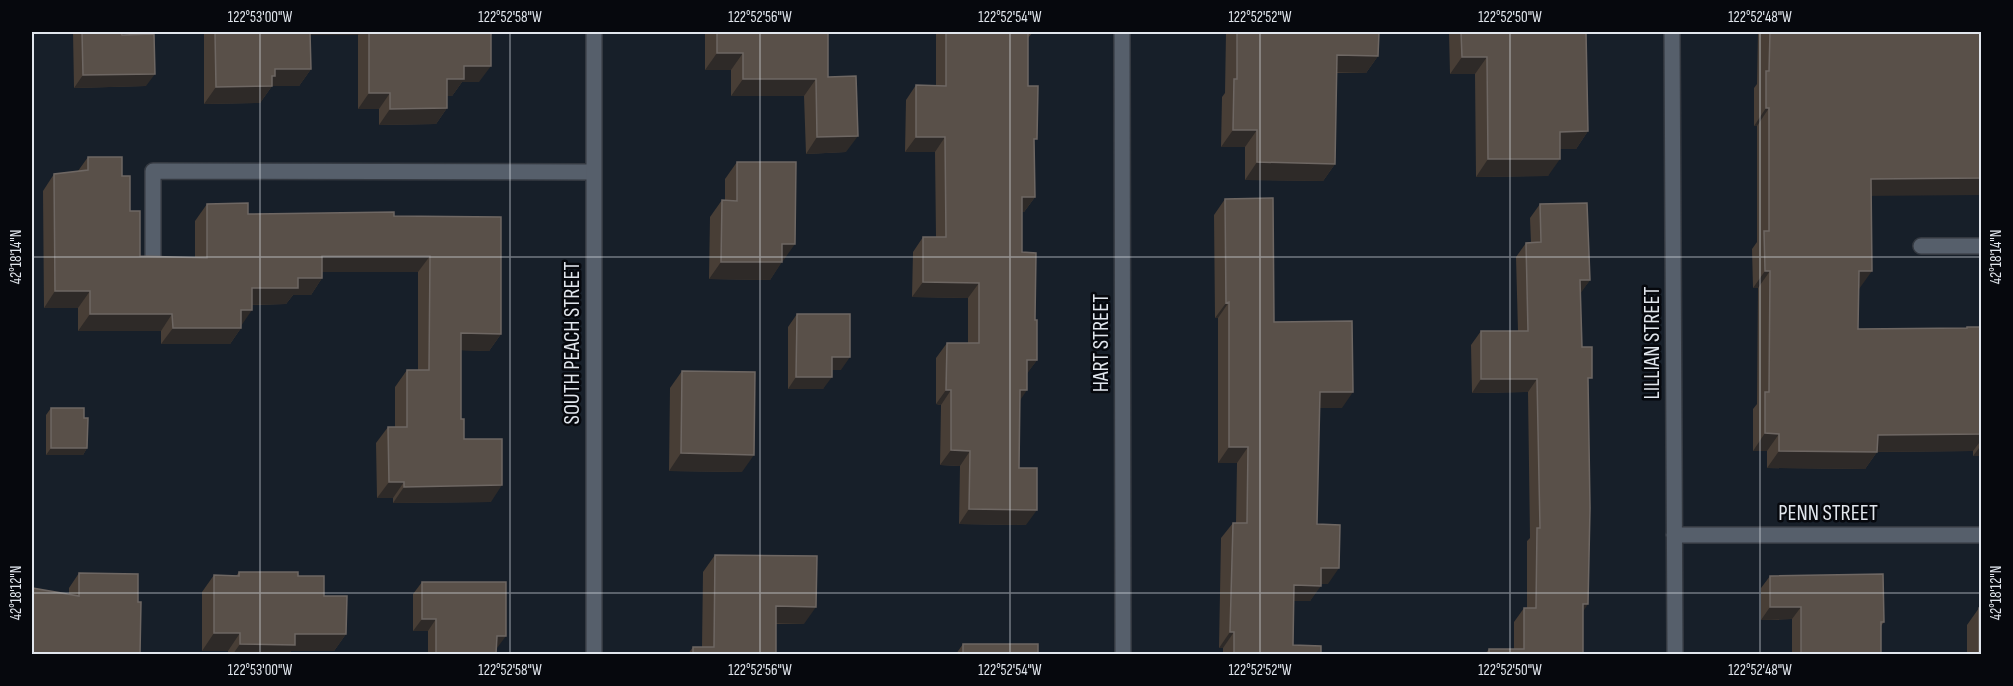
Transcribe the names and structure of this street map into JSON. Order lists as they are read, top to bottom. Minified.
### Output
{"streets":{"street":["SOUTH PEACH STREET","HART STREET","LILLIAN STREET","PENN STREET"]},"crossings":[["LILLIAN STREET","PENN STREET"]],"coordinates":["122°53'00\"W","122°52'58\"W","122°52'56\"W","122°52'54\"W","122°52'52\"W","122°52'50\"W","122°52'48\"W","42°18'14\"N","42°18'12\"N"]}
